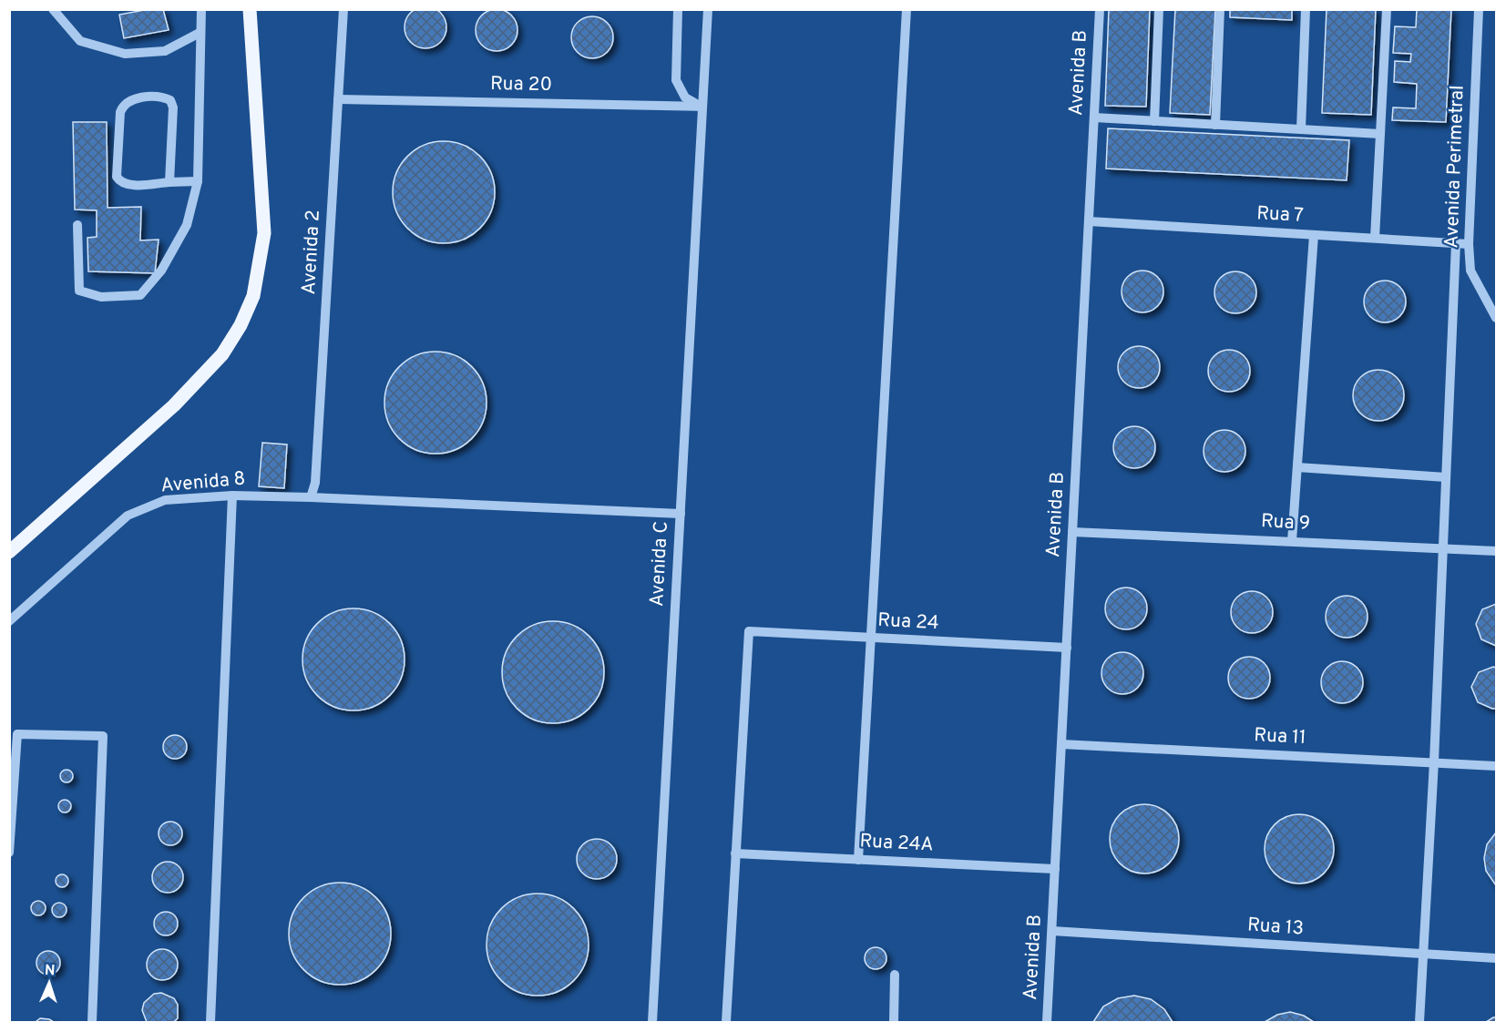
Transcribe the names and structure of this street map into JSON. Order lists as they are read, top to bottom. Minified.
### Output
{"streets":{"lane":["Avenida B","Rua 20","Avenida Perimetral","Rua 7","Avenida 2","Avenida 8","Rua 9","Avenida C","Rua 24","Rua 11","Rua 24A","Rua 13"]},"crossings":[["Avenida B","Rua 7"],["Avenida B","Rua 9"],["Avenida B","Rua 24"],["Avenida B","Rua 11"],["Avenida B","Rua 24A"],["Avenida B","Rua 13"],["Rua 20","Avenida 2"],["Rua 20","Avenida C"],["Avenida Perimetral","Rua 7"],["Avenida 2","Avenida 8"],["Avenida 8","Avenida C"],["Rua 24","Rua 24A"]],"north":"top"}
